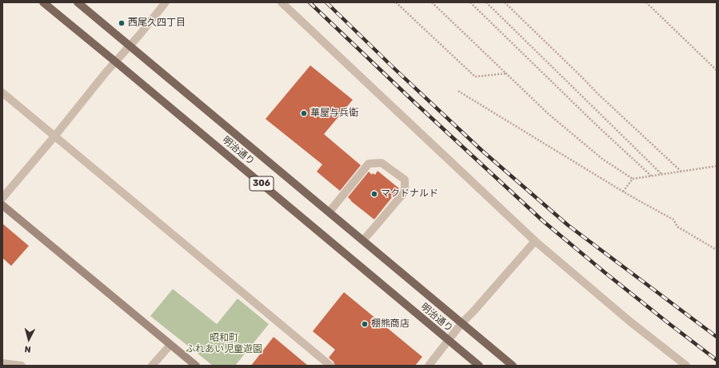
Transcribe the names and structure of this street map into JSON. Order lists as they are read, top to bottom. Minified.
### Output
{"streets":{"main road":["明治通り","306"]},"parks":["昭和町 ふれあい児童遊園"],"places":["西尾久四丁目","華屋与兵衛","マクドナルド","棚熊商店"],"north":"bottom"}
